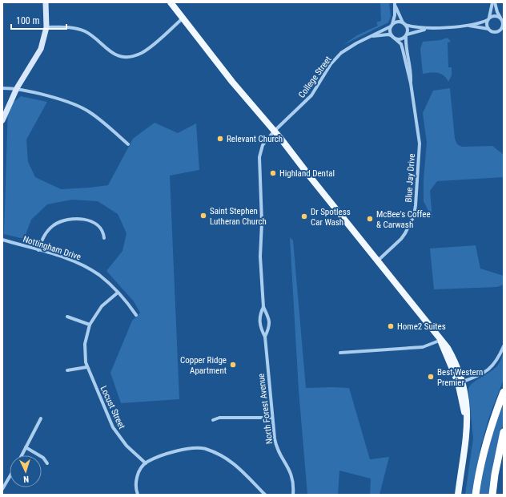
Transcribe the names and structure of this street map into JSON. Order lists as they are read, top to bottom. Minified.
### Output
{"streets":{"street":["College Street","Blue Jay Drive","Nottingham Drive","Locust Street","North Forest Avenue"]},"crossings":[["College Street","Blue Jay Drive"],["College Street","North Forest Avenue"],["Nottingham Drive","Locust Street"]],"places":["Relevant Church","Highland Dental","Saint Stephen Lutheran Church","Dr Spotless Car Wash","McBee's Coffee & Carwash","Home2 Suites","Copper Ridge Apartment","Best Western Premier"],"scale_bar":"100 m","north":"bottom"}
